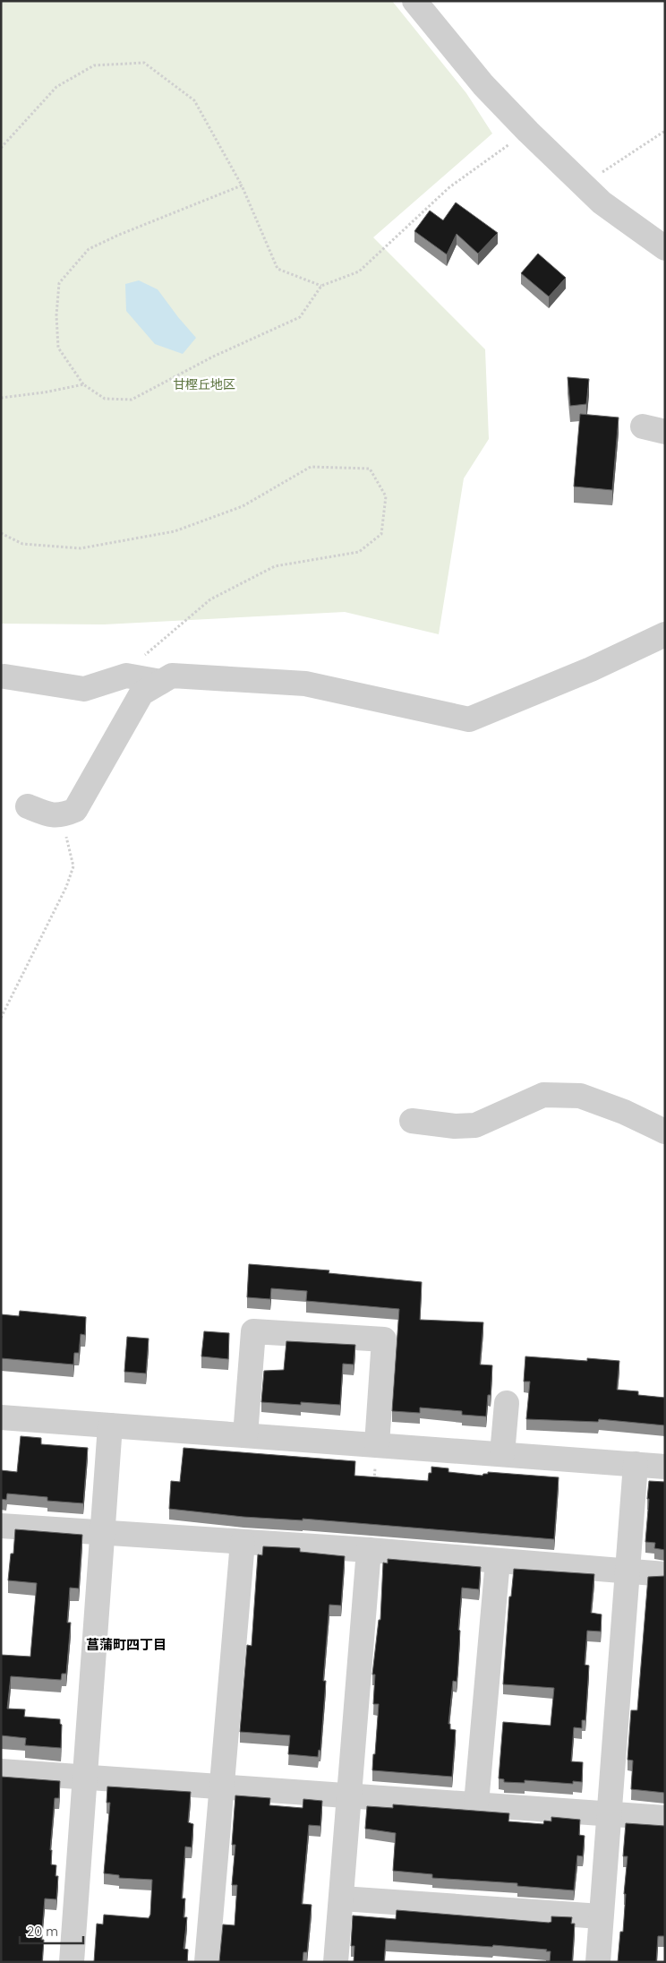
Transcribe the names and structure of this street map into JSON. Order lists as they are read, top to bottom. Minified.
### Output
{"districts":["菖蒲町四丁目"],"parks":["甘樫丘地区"],"scale_bar":"20 m"}
